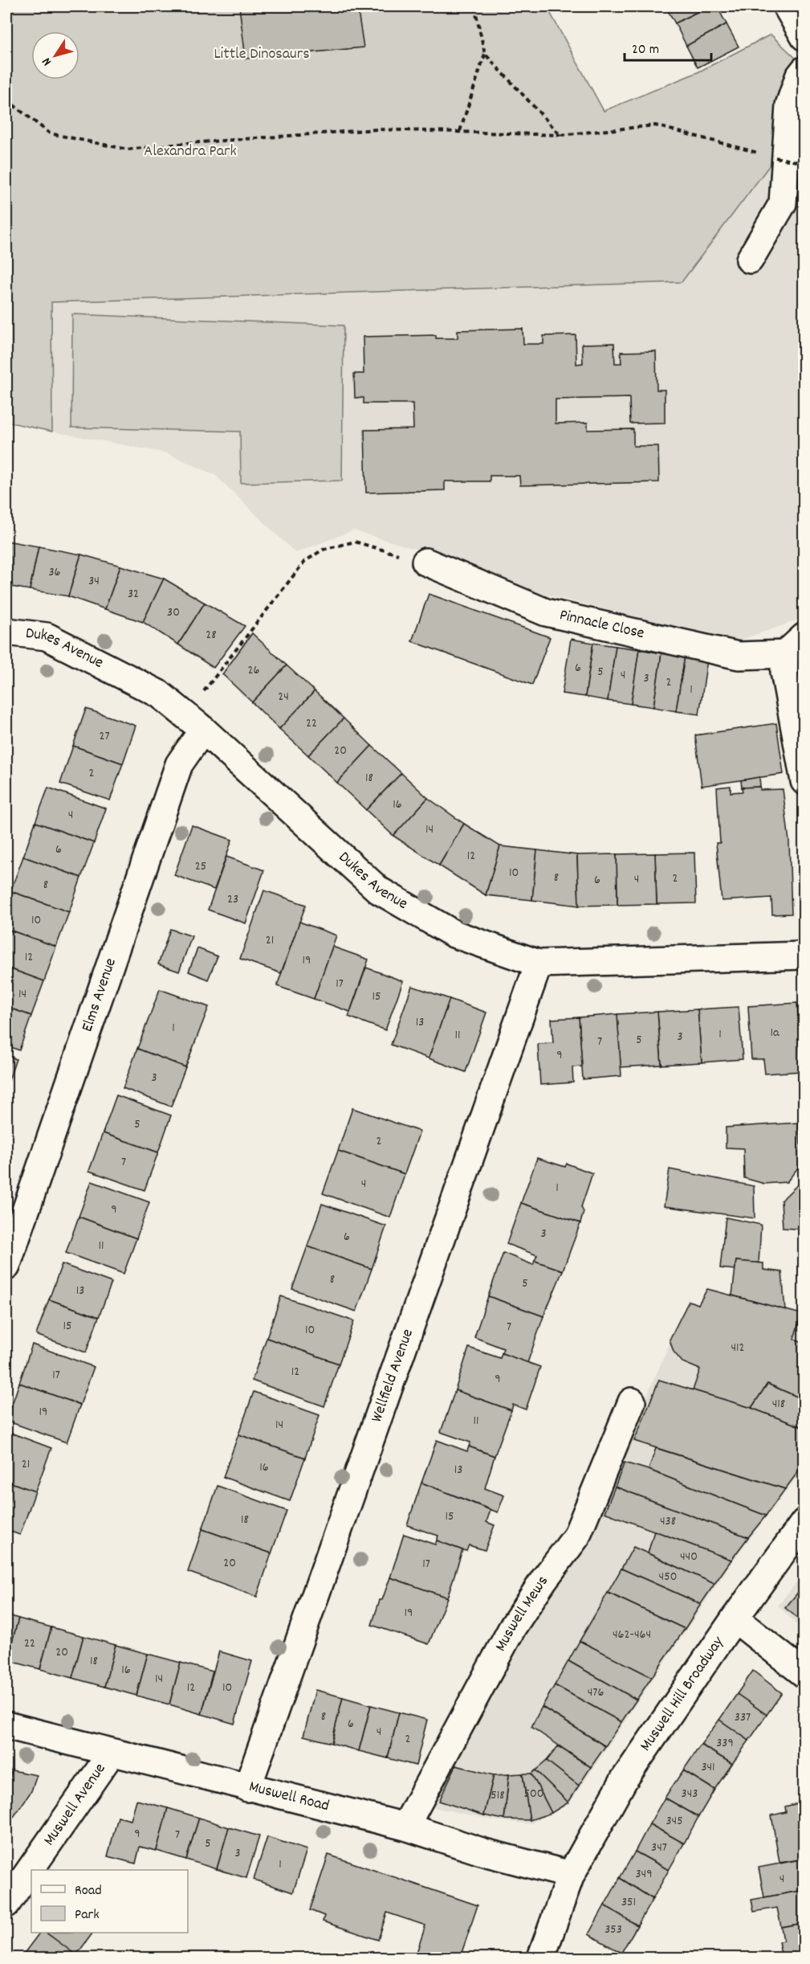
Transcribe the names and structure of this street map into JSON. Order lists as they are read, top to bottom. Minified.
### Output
{"streets":{"street":["Pinnacle Close","Dukes Avenue","Elms Avenue","Wellfield Avenue","Muswell Mews","Muswell Hill Broadway","Muswell Road","Muswell Avenue"]},"crossings":[["Dukes Avenue","Elms Avenue"],["Dukes Avenue","Wellfield Avenue"],["Wellfield Avenue","Muswell Road"],["Muswell Mews","Muswell Road"],["Muswell Hill Broadway","Muswell Road"],["Muswell Road","Muswell Avenue"]],"parks":["Little Dinosaurs","Alexandra Park"],"house_numbers":["36","34","32","30","28","6","26","5","4","3","2","1","24","22","27","20","2","18","16","4","14","6","12","25","10","8","2","4","6","8","23","10","21","12","19","17","14","15","13","1","1a","1","11","3","5","7","9","3","5","2","7","4","1","9","3","6","11","8","5","13","15","7","10","412","12","17","9","418","19","11","14","21","16","13","15","18","438","440","20","17","450","19","462-464","22","20","18","16","14","12","10","476","8","337","6","4","2","339","341","500","343","518","345","9","7","5","347","3","1","349","4","351","353"],"legend":["Road","Park"],"scale_bar":"20 m","north":"bottom left"}
